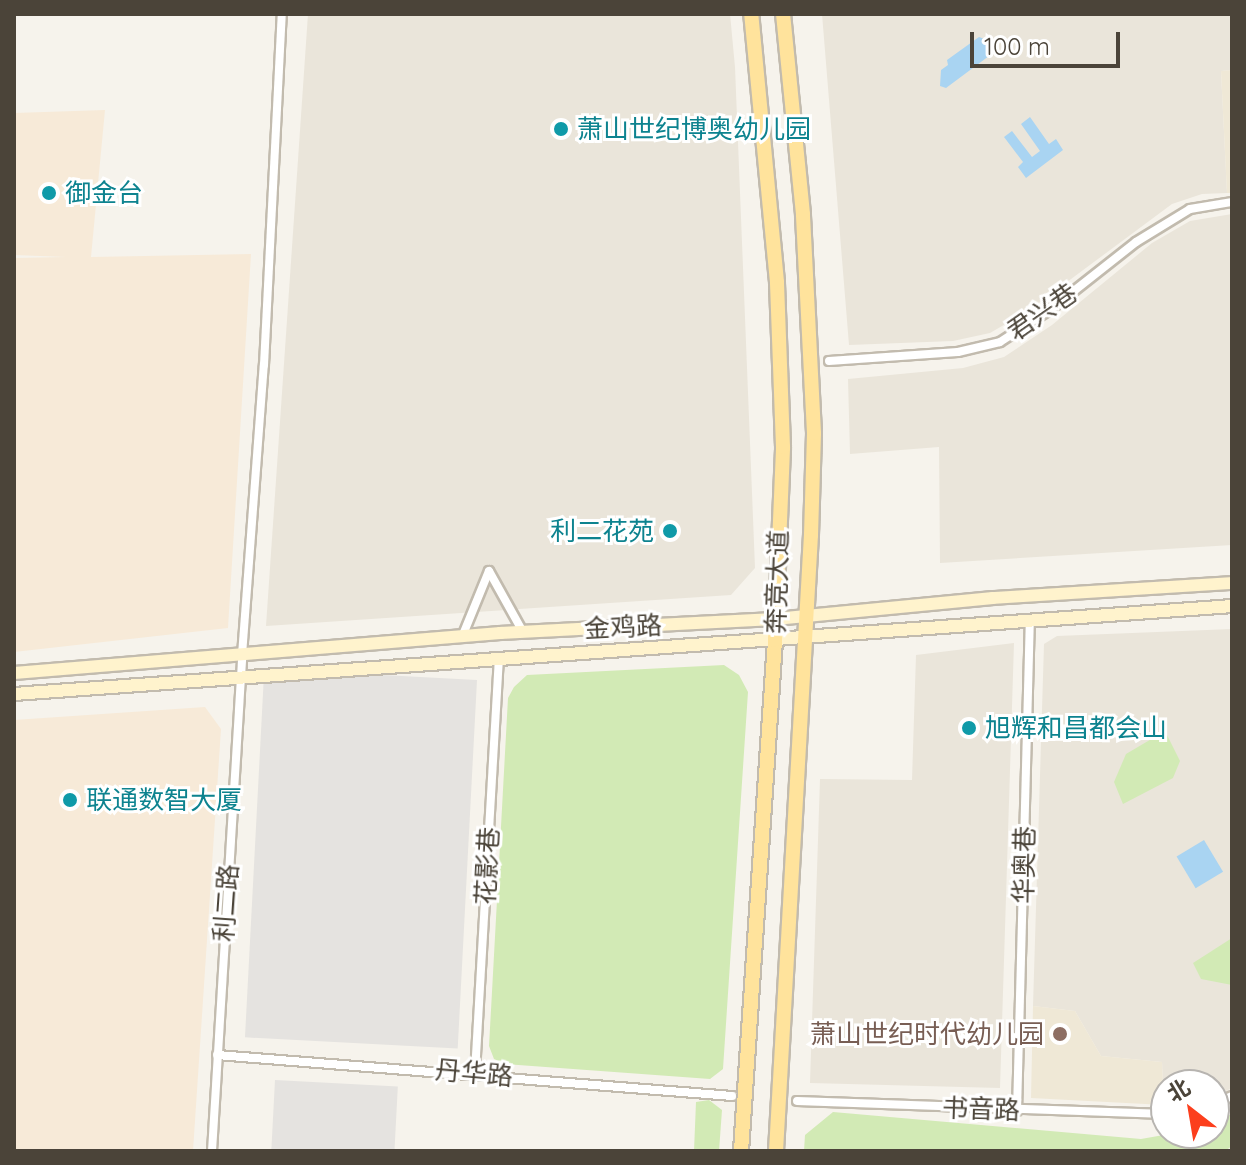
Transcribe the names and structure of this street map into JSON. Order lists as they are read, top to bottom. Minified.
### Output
{"streets":{"main road":["奔竞大道","金鸡路"],"street":["君兴巷","华奥巷","花影巷","利二路","丹华路","书音路"]},"crossings":[["奔竞大道","金鸡路"],["金鸡路","华奥巷"],["金鸡路","花影巷"],["金鸡路","利二路"],["华奥巷","书音路"],["花影巷","丹华路"],["利二路","丹华路"]],"places":["萧山世纪博奥幼儿园","御金台","利二花苑","旭辉和昌都会山","联通数智大厦","萧山世纪时代幼儿园"],"scale_bar":"100 m","north":"top left"}
